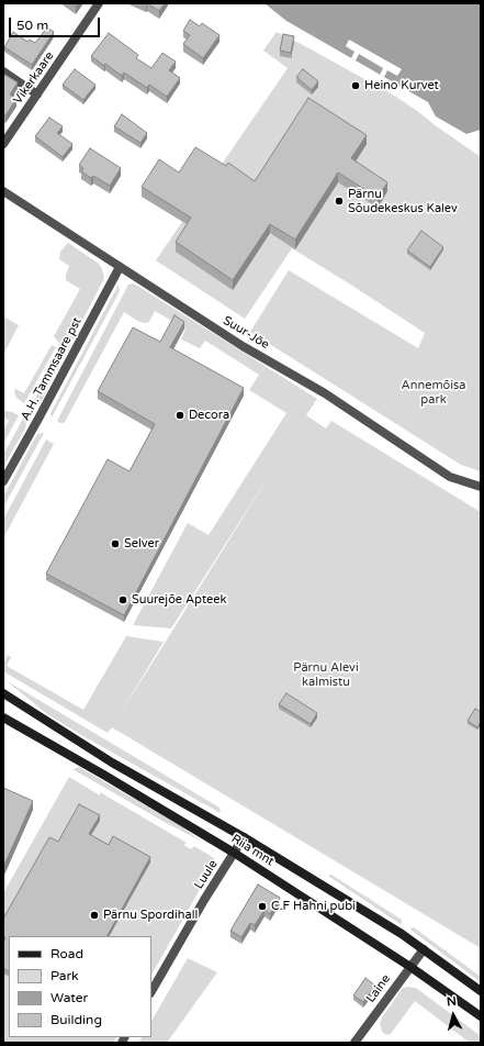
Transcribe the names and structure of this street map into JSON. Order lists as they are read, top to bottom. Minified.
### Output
{"streets":{"main road":["Riia mnt"],"street":["Vikerkaare","Suur-Jõe","A.H. Tammsaare pst","Luule","Laine"]},"crossings":[["Suur-Jõe","A.H. Tammsaare pst"],["Riia mnt","Luule"],["Riia mnt","Laine"]],"parks":["Annemõisa park","Pärnu Alevi kalmistu"],"places":["Heino Kurvet","Pärnu Sõudekeskus Kalev","Decora","Selver","Suurejõe Apteek","C.F Hahni pubi","Pärnu Spordihall"],"legend":["Road","Park","Water","Building"],"scale_bar":"50 m","north":"top"}
